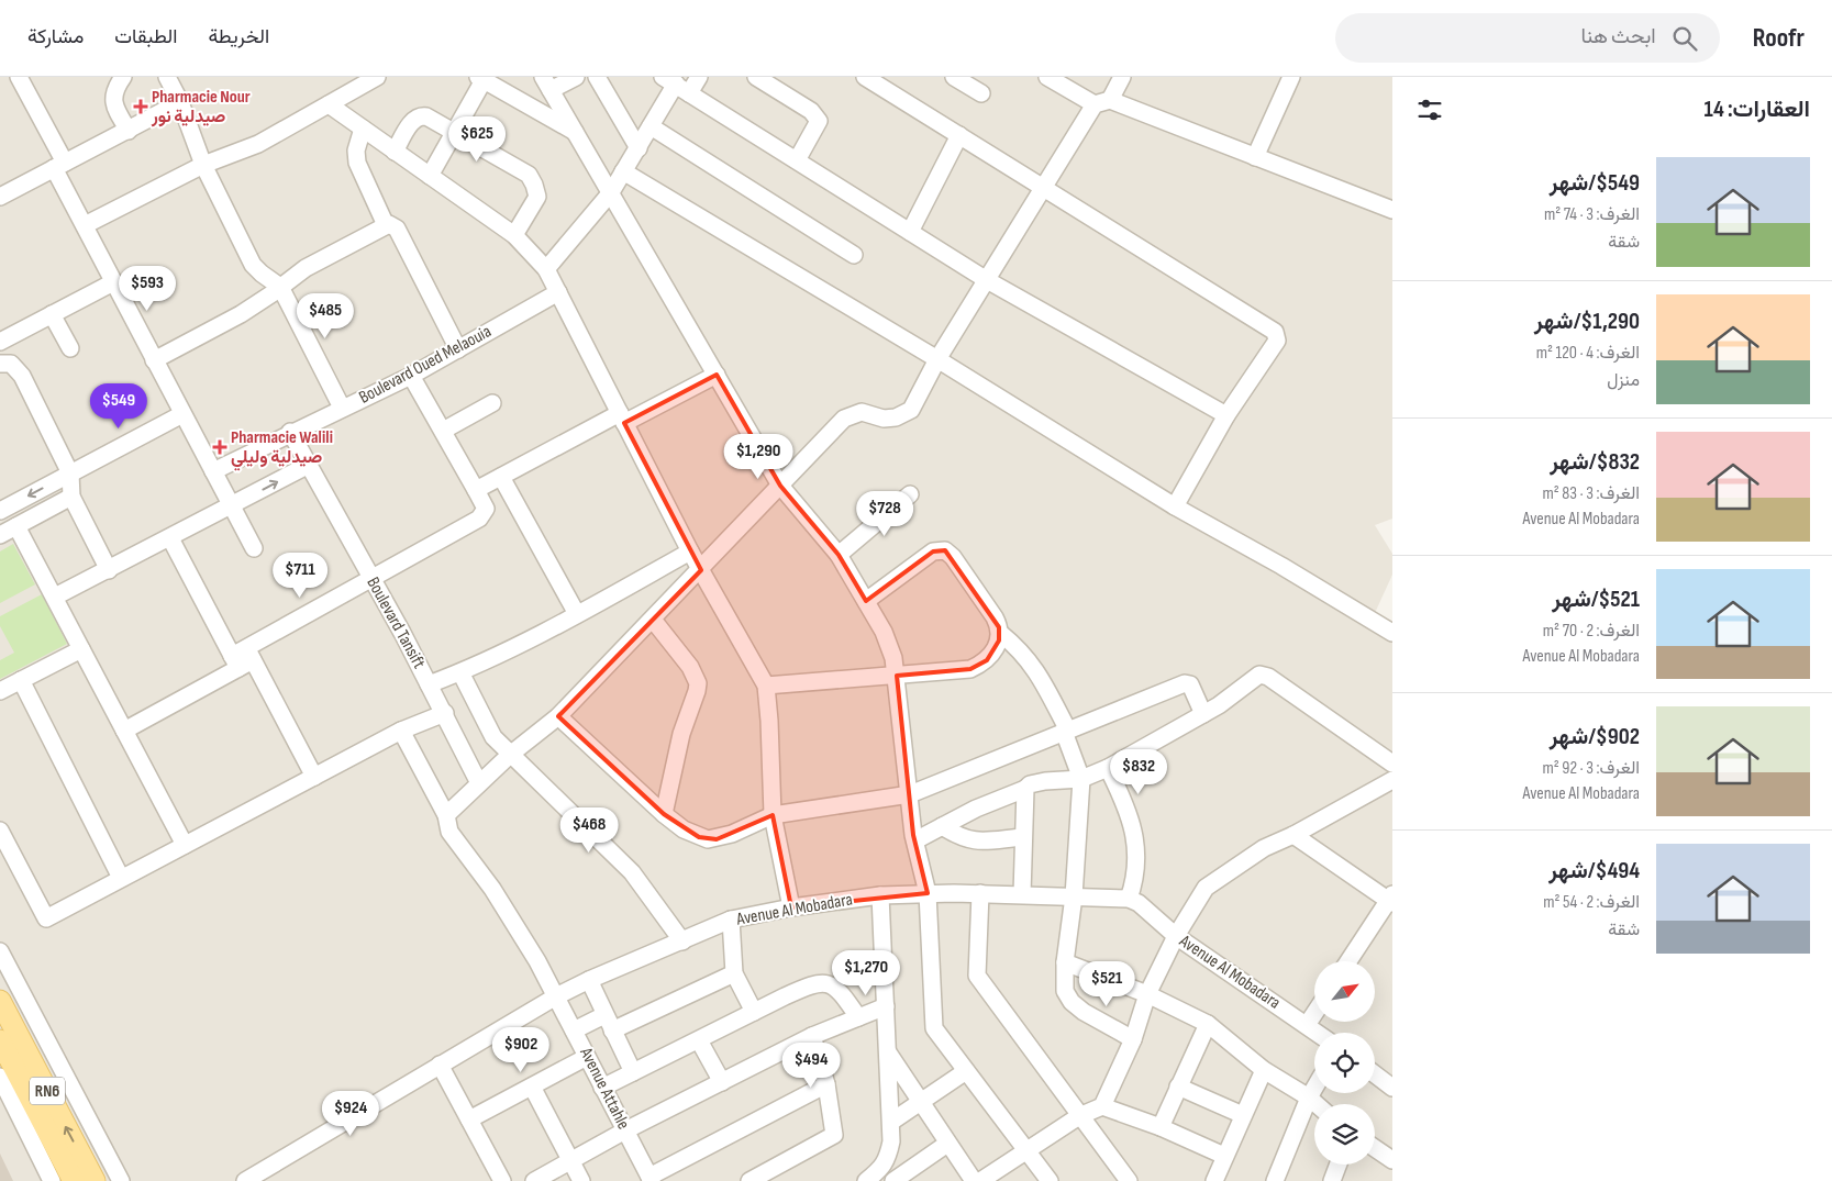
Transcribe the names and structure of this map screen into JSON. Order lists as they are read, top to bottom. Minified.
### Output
{"streets":{"main road":["RN6"],"street":["Boulevard Oued Melaouia","Boulevard Tansift","Avenue Al Mobadara","Avenue Attahle"]},"crossings":[["Boulevard Oued Melaouia","Boulevard Tansift"],["Avenue Al Mobadara","Avenue Attahle"]],"places":{"health":["Pharmacie Nour صيدلية نور","Pharmacie Walili صيدلية وليلي"]},"north":"top right","page":{"header":"Roofr","search":"ابحث هنا","nav":["الخريطة","الطبقات","مشاركة"],"heading":"العقارات: 14","price":["$625","$593","$485","$549","$1,290","$728","$711","$832","$468","$1,270","$521","$902","$494","$924"],"list":[{"name":"$549/شهر","note":"الغرف: 3 · 74 m² · شقة"},{"name":"$1,290/شهر","note":"الغرف: 4 · 120 m² · منزل"},{"name":"$832/شهر","note":"الغرف: 3 · 83 m² · Avenue Al Mobadara"},{"name":"$521/شهر","note":"الغرف: 2 · 70 m² · Avenue Al Mobadara"},{"name":"$902/شهر","note":"الغرف: 3 · 92 m² · Avenue Al Mobadara"},{"name":"$494/شهر","note":"الغرف: 2 · 54 m² · شقة"}]}}
